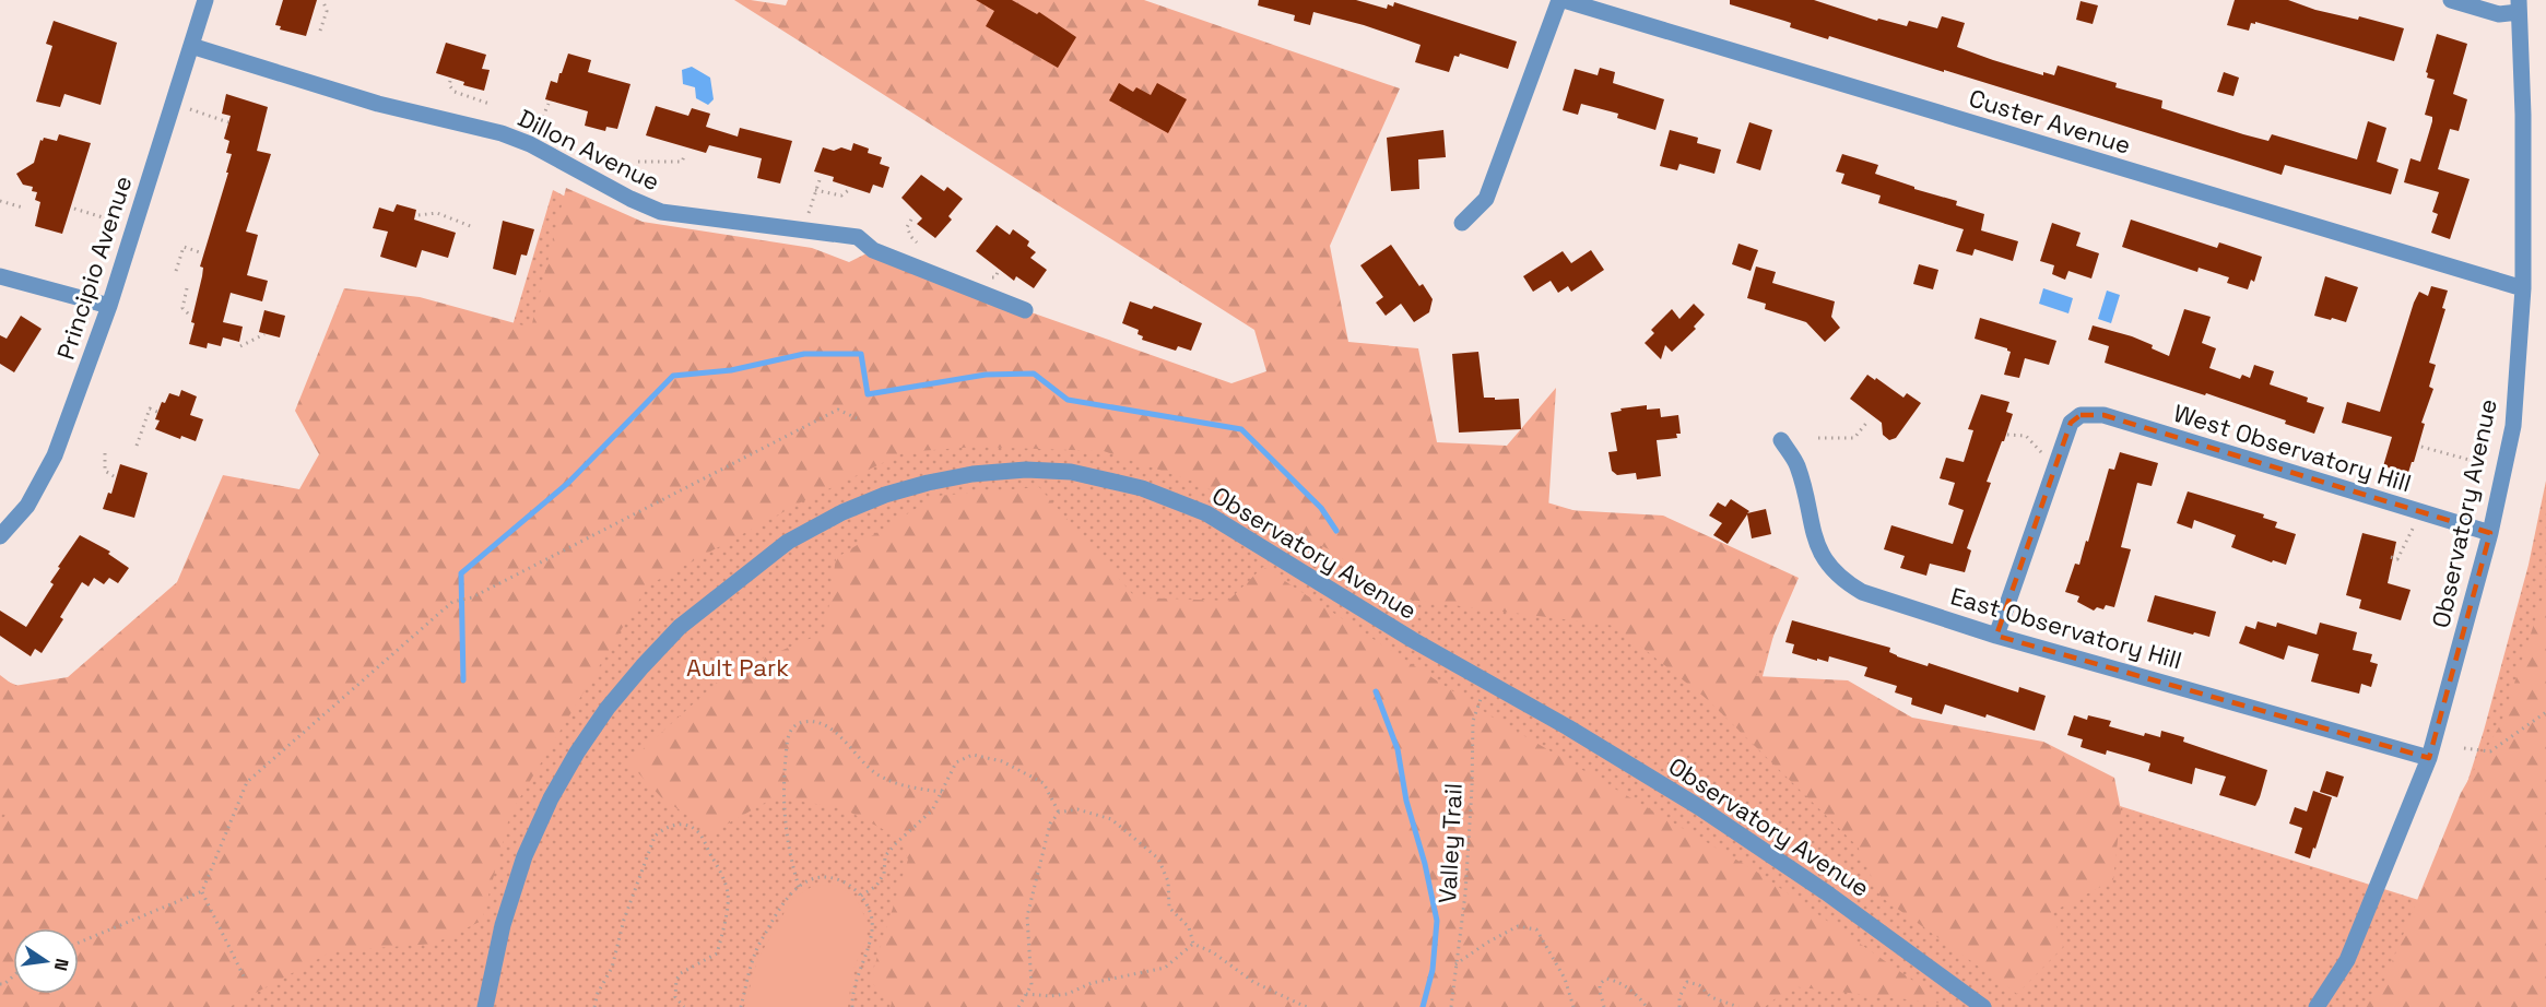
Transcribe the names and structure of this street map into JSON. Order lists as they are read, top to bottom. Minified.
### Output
{"streets":{"street":["Custer Avenue","Dillon Avenue","Principio Avenue","West Observatory Hill","Observatory Avenue","East Observatory Hill"],"path":["Valley Trail"]},"crossings":[["Custer Avenue","Observatory Avenue"],["Dillon Avenue","Principio Avenue"],["West Observatory Hill","Observatory Avenue"],["West Observatory Hill","East Observatory Hill"],["Observatory Avenue","East Observatory Hill"],["Observatory Avenue","Valley Trail"]],"parks":["Ault Park"],"north":"right"}
